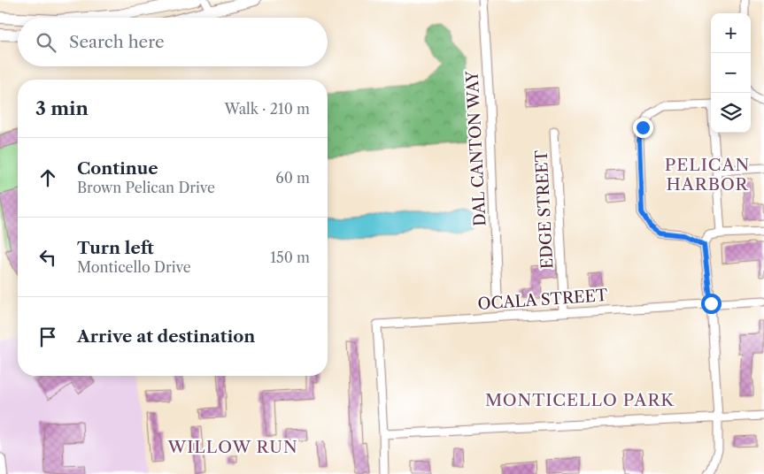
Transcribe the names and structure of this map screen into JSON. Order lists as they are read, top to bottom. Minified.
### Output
{"streets":{"street":["DAL CANTON WAY","EDGE STREET","OCALA STREET"]},"crossings":[["EDGE STREET","OCALA STREET"]],"districts":["PELICAN HARBOR","MONTICELLO PARK","WILLOW RUN"],"page":{"map_buttons":["+","−"],"search":"Search here","heading":["3 min","Walk · 210 m"],"list":[["Continue","Brown Pelican Drive","60 m"],["Turn left","Monticello Drive","150 m"],"Arrive at destination"]}}
